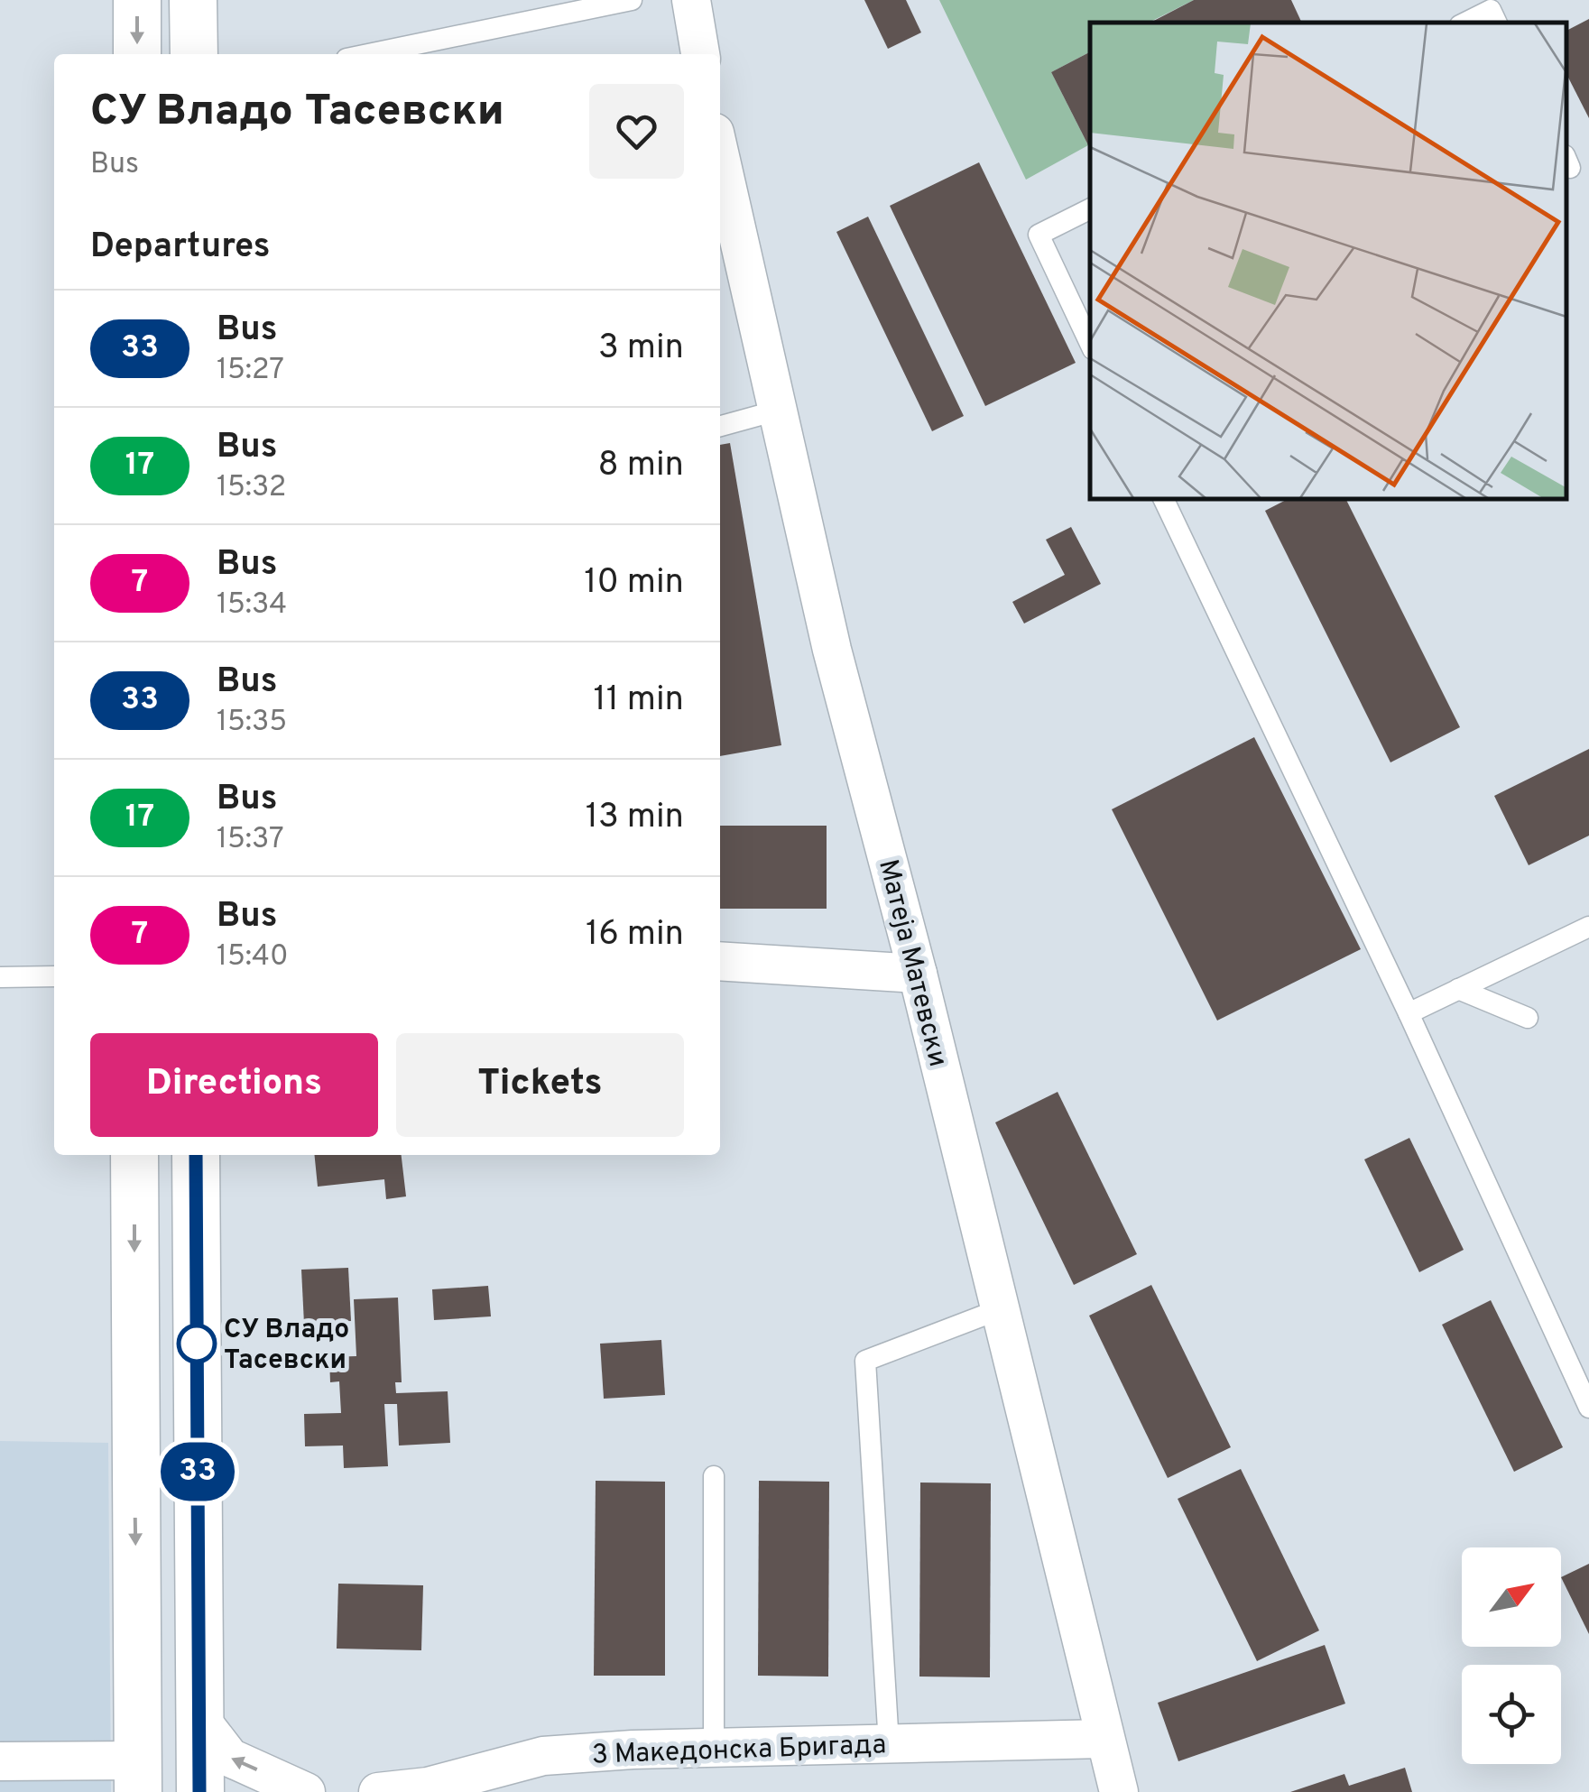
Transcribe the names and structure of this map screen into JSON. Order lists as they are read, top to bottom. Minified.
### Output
{"streets":{"street":["Матеја Матевски","3 Македонска Бригада"]},"crossings":[["Матеја Матевски","3 Македонска Бригада"]],"places":["СУ Владо Тасевски"],"lines":["bus line 33"],"north":"top right","page":{"on_map":"33","heading":[["СУ Владо Тасевски","Bus"],"Departures"],"list":[{"mark":"33","name":"Bus","note":"15:27","value":"3 min"},{"mark":"17","name":"Bus","note":"15:32","value":"8 min"},{"mark":"7","name":"Bus","note":"15:34","value":"10 min"},{"mark":"33","name":"Bus","note":"15:35","value":"11 min"},{"mark":"17","name":"Bus","note":"15:37","value":"13 min"},{"mark":"7","name":"Bus","note":"15:40","value":"16 min"}],"buttons":["Directions","Tickets"]}}
